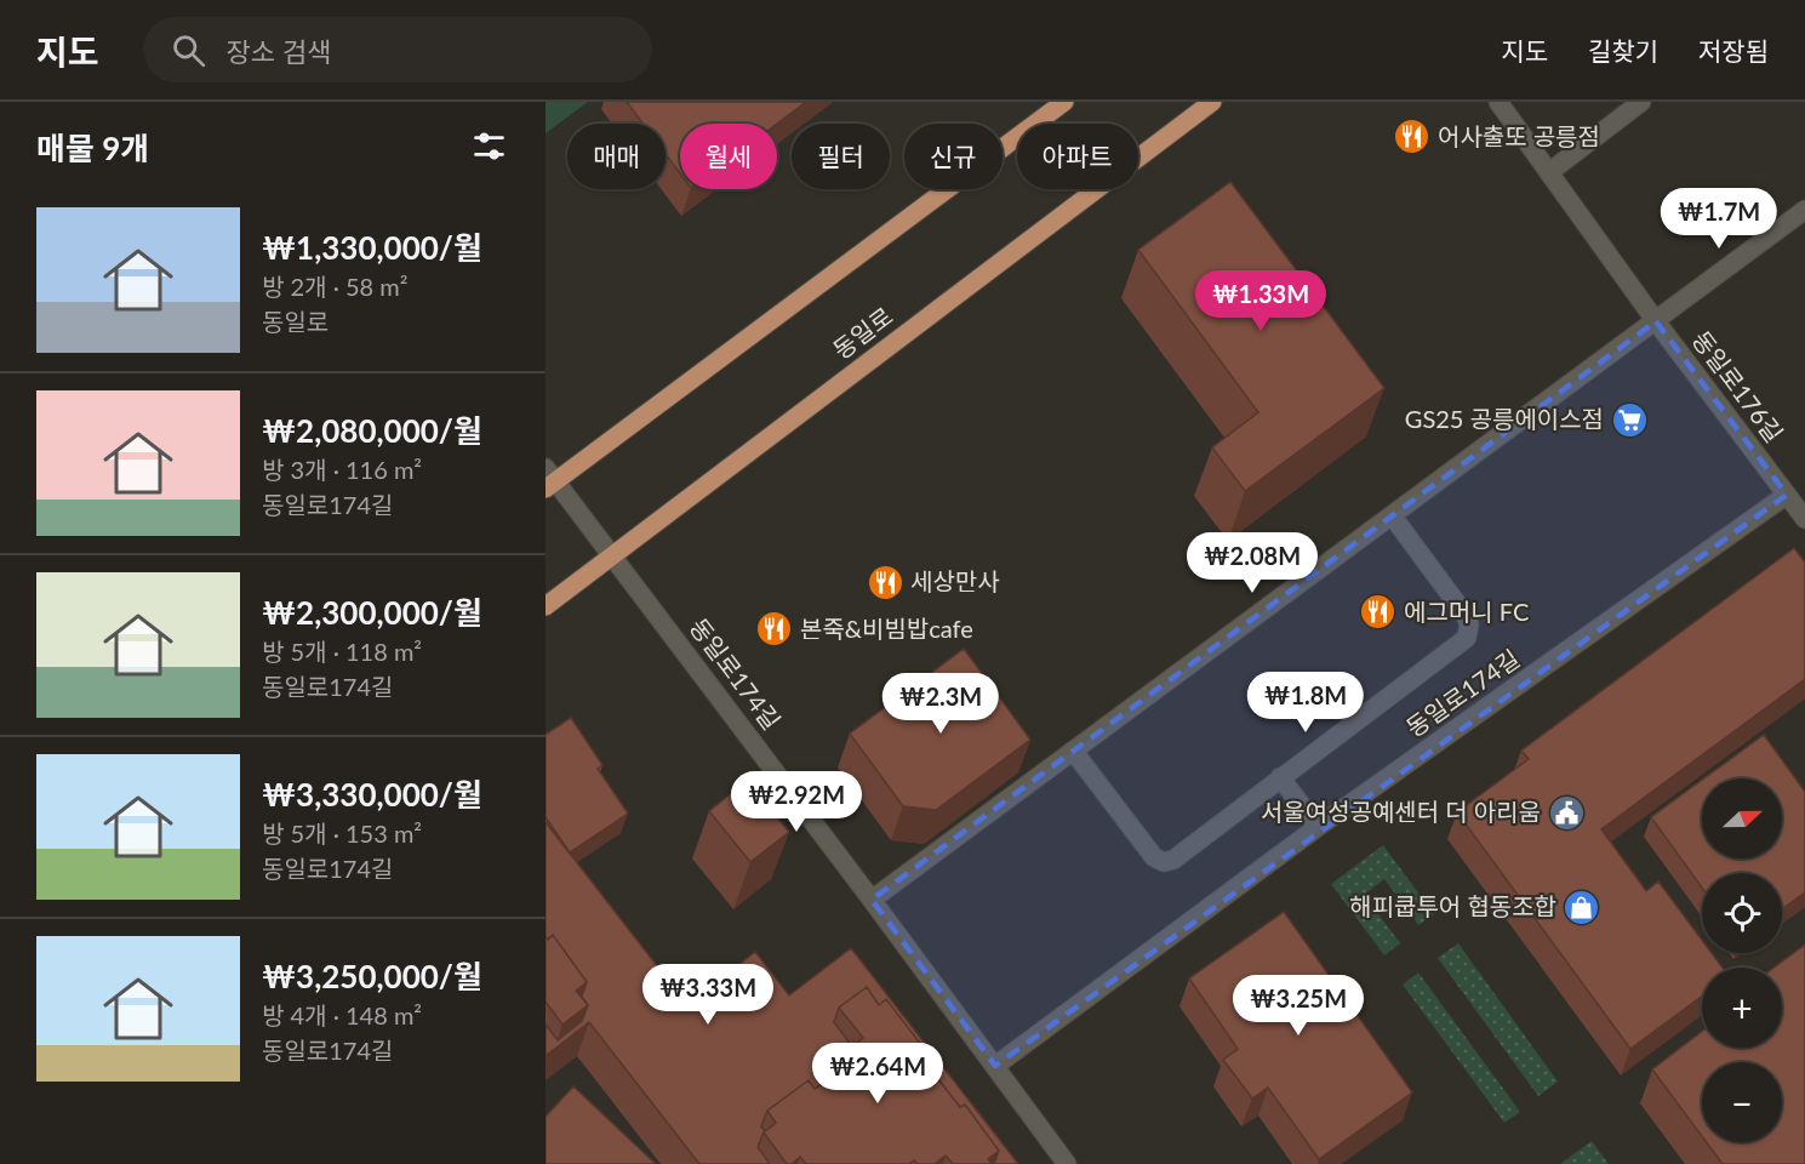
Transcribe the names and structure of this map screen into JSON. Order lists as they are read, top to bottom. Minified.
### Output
{"streets":{"main road":["동일로"],"street":["동일로176길","동일로174길"]},"crossings":[["동일로","동일로174길"],["동일로176길","동일로174길"]],"places":{"restaurant":["어사출또 공릉점","세상만사","에그머니 FC","본죽&비빔밥cafe"],"supermarket":["GS25 공릉에이스점"],"public building":["서울여성공예센터 더 아리움"],"shop":["해피쿱투어 협동조합"]},"north":"right","page":{"header":"지도","search":"장소 검색","nav":["지도","길찾기","저장됨"],"heading":"매물 9개","chip":["매매","월세","필터","신규","아파트"],"price":["₩1.7M","₩1.33M","₩2.08M","₩1.8M","₩2.3M","₩2.92M","₩3.33M","₩3.25M","₩2.64M"],"list":[{"name":"₩1,330,000/월","note":"방 2개 · 58 m² · 동일로"},{"name":"₩2,080,000/월","note":"방 3개 · 116 m² · 동일로174길"},{"name":"₩2,300,000/월","note":"방 5개 · 118 m² · 동일로174길"},{"name":"₩3,330,000/월","note":"방 5개 · 153 m² · 동일로174길"},{"name":"₩3,250,000/월","note":"방 4개 · 148 m² · 동일로174길"}],"map_buttons":["+","−"]}}
